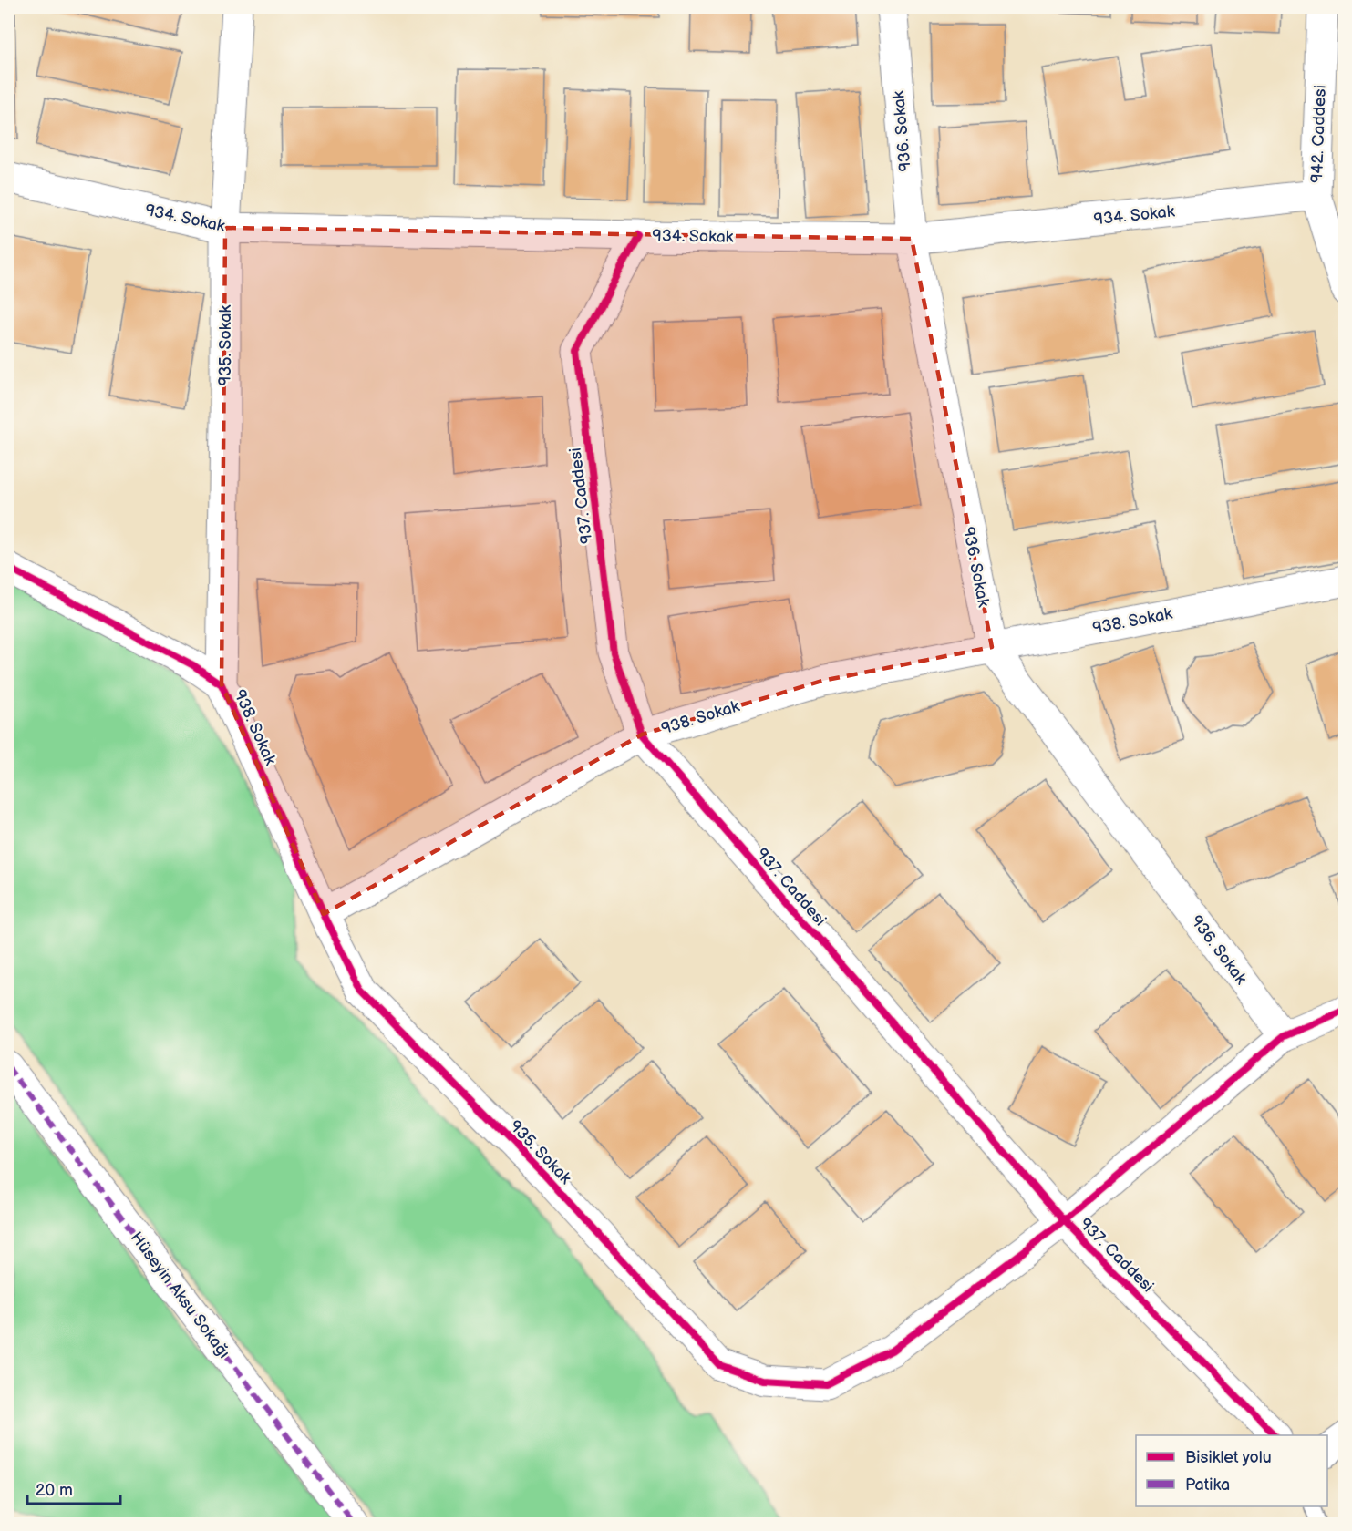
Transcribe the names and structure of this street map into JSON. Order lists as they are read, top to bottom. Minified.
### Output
{"streets":{"street":["936. Sokak","942. Caddesi","934. Sokak","935. Sokak","937. Caddesi","938. Sokak","Hüseyin Aksu Sokağı"]},"crossings":[["936. Sokak","934. Sokak"],["936. Sokak","935. Sokak"],["936. Sokak","938. Sokak"],["942. Caddesi","934. Sokak"],["934. Sokak","935. Sokak"],["934. Sokak","937. Caddesi"],["935. Sokak","937. Caddesi"],["935. Sokak","938. Sokak"],["937. Caddesi","938. Sokak"]],"legend":["Bisiklet yolu","Patika"],"scale_bar":"20 m"}
